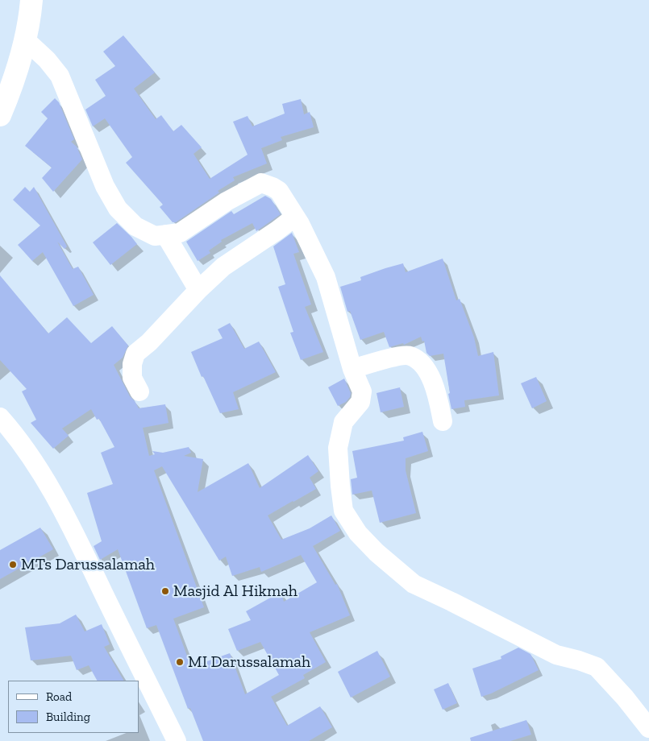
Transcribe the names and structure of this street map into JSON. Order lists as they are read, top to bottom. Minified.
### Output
{"places":["MTs Darussalamah","Masjid Al Hikmah","MI Darussalamah"],"legend":["Road","Building"]}
